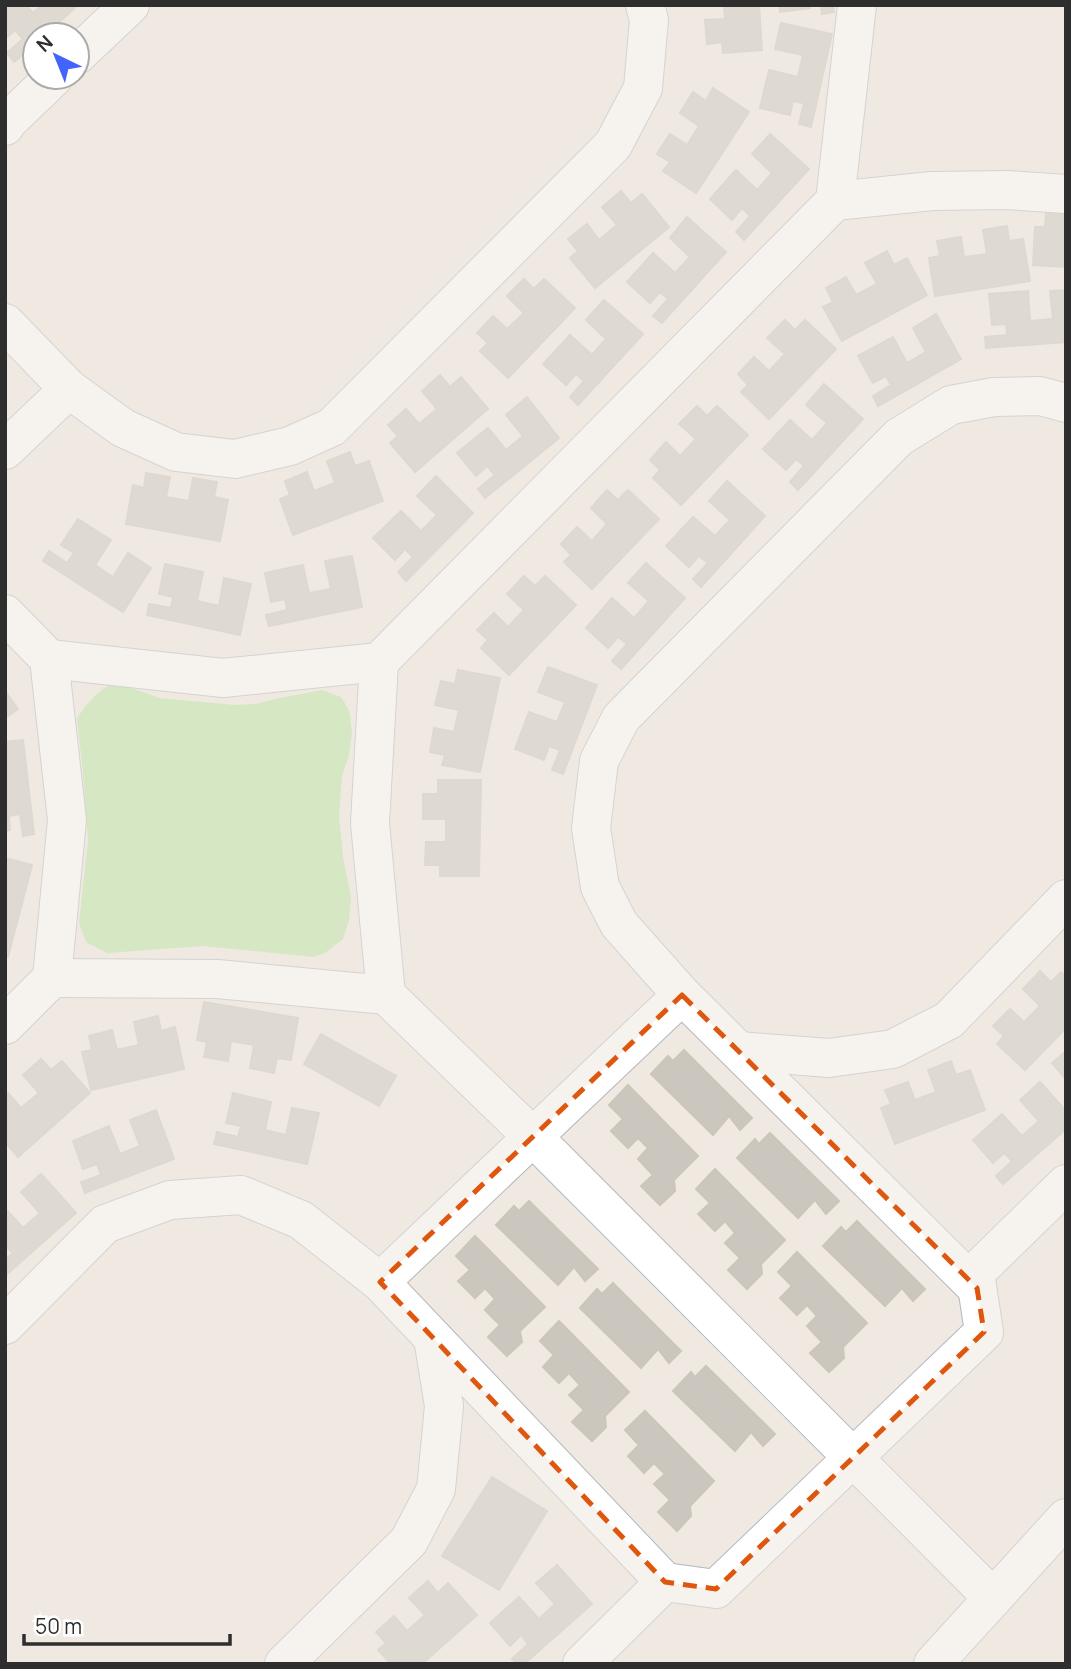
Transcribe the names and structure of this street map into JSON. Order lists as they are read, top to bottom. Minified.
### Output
{"scale_bar":"50 m","north":"top left"}
